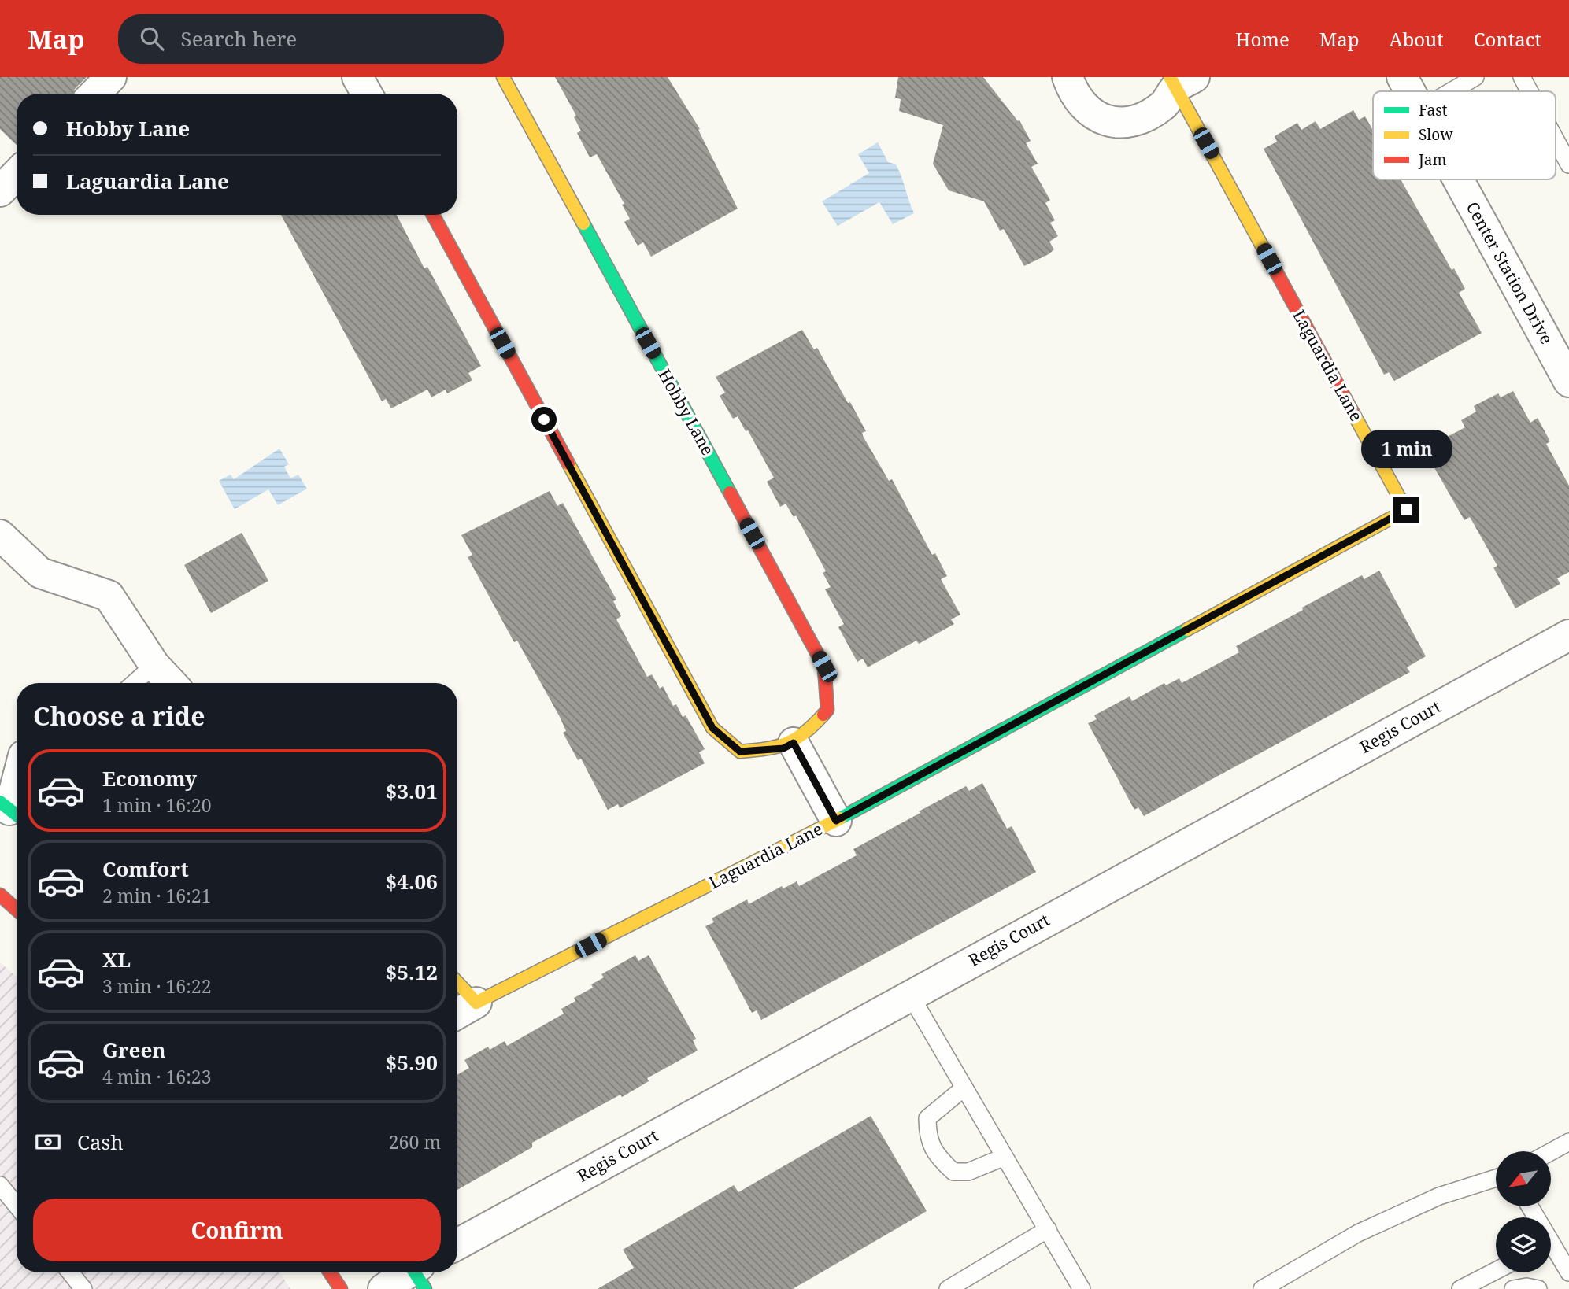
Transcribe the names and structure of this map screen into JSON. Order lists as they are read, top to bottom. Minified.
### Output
{"streets":{"street":["Center Station Drive","Laguardia Lane","Hobby Lane","Regis Court"]},"legend":["Fast","Slow","Jam"],"north":"bottom left","page":{"header":"Map","search":"Search here","nav":["Home","Map","About","Contact"],"banner":["Hobby Lane","Laguardia Lane"],"bubble":"1 min","heading":"Choose a ride","list":[{"name":"Economy","note":"1 min · 16:20","value":"$3.01"},{"name":"Comfort","note":"2 min · 16:21","value":"$4.06"},{"name":"XL","note":"3 min · 16:22","value":"$5.12"},{"name":"Green","note":"4 min · 16:23","value":"$5.90"}],"pay":["Cash","260 m"],"buttons":"Confirm"}}
